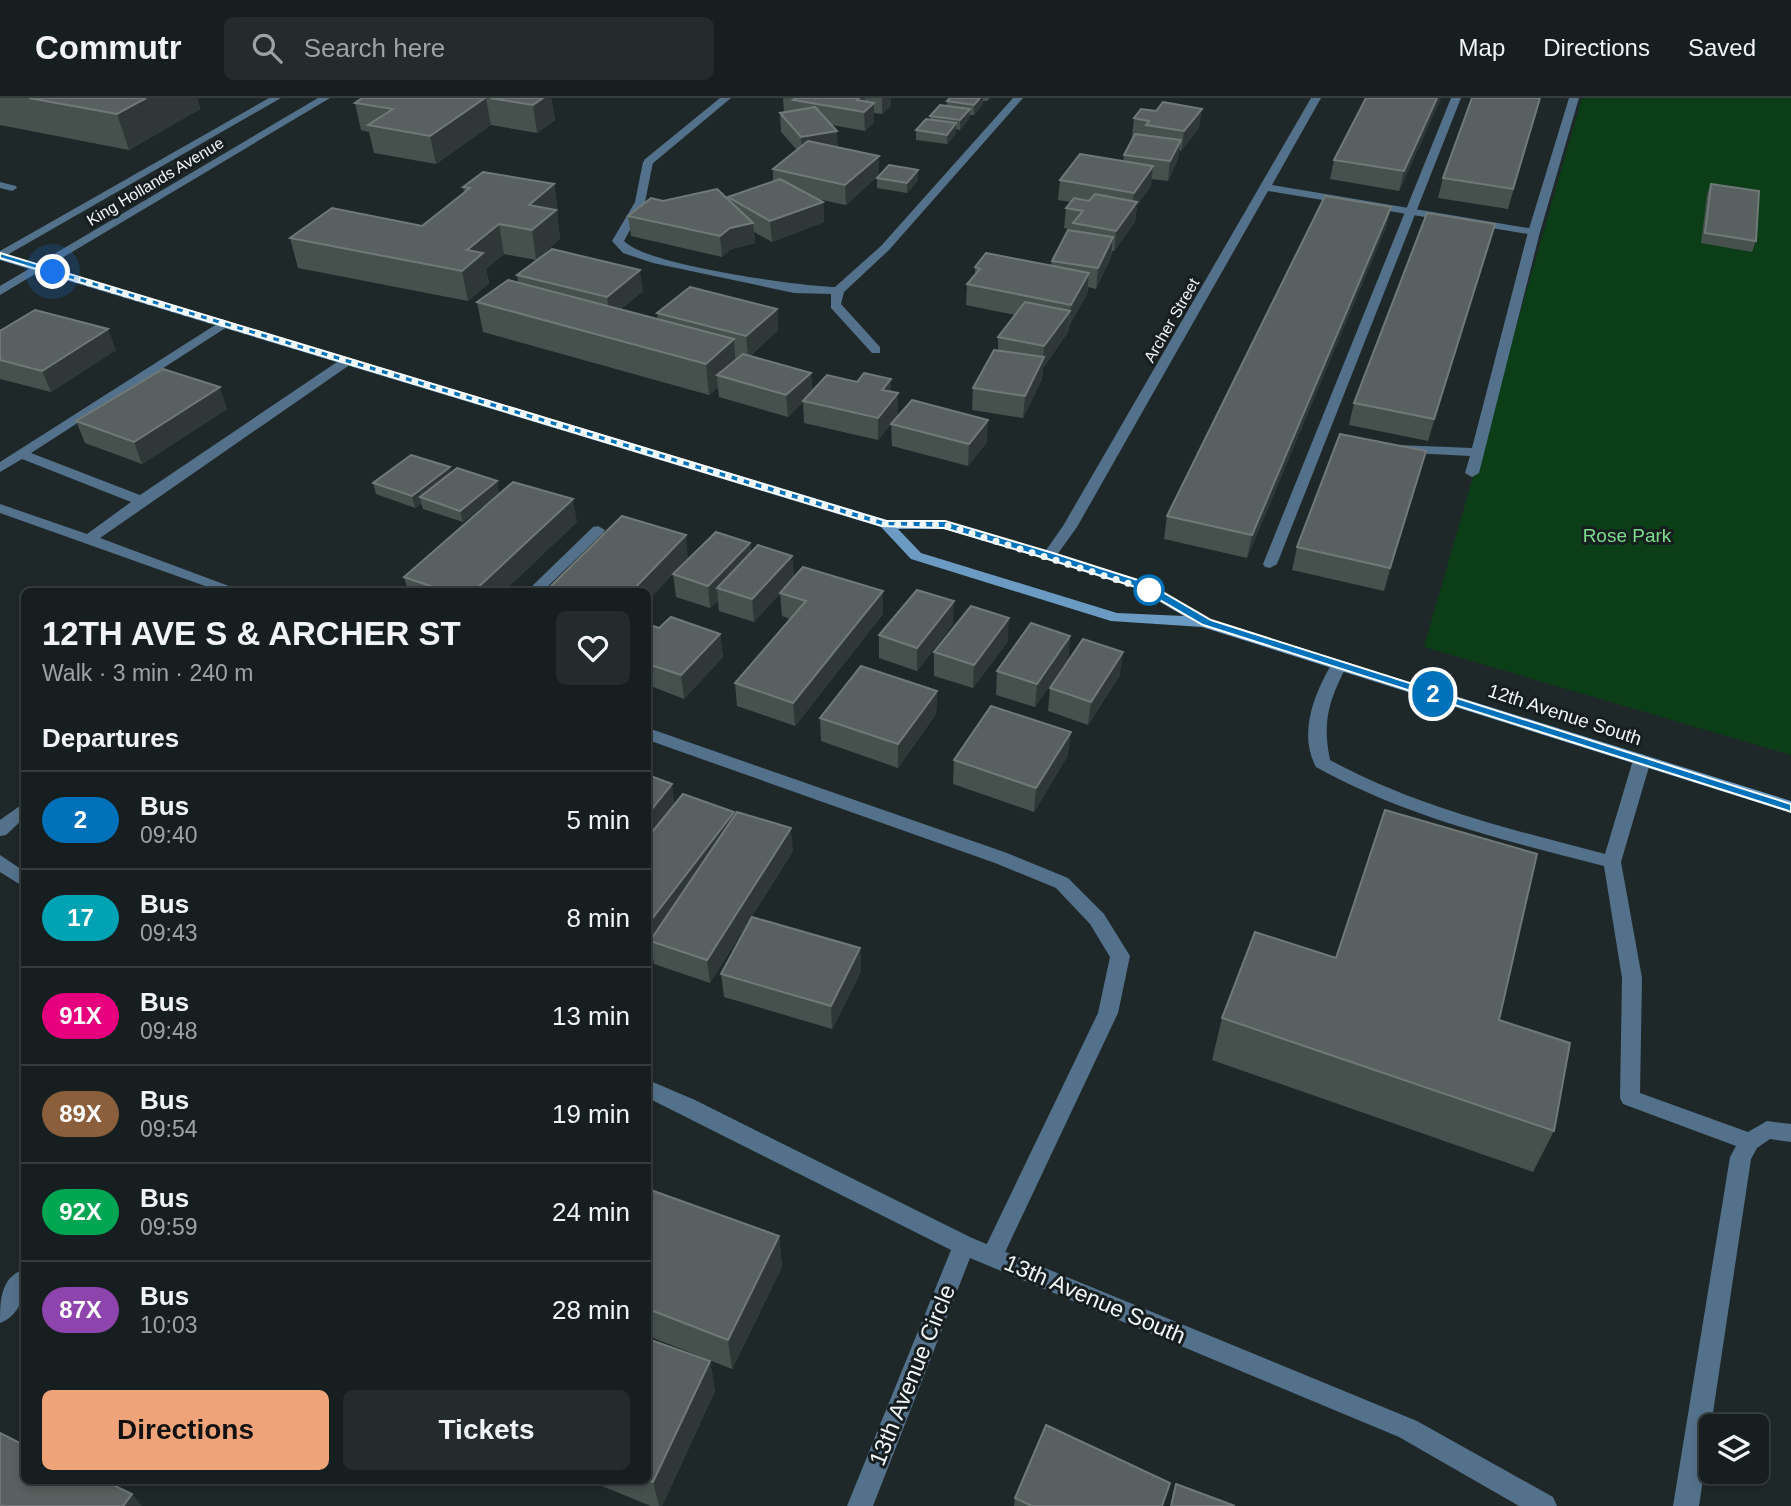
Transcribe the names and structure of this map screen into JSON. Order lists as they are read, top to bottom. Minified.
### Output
{"streets":{"main road":["12th Avenue South"],"street":["King Hollands Avenue","Archer Street","13th Avenue South","13th Avenue Circle"]},"crossings":[["King Hollands Avenue","12th Avenue South"],["Archer Street","12th Avenue South"],["13th Avenue South","13th Avenue Circle"]],"parks":["Rose Park"],"lines":["bus line 2"],"page":{"header":"Commutr","search":"Search here","nav":["Map","Directions","Saved"],"on_map":"2","heading":[["12TH AVE S & ARCHER ST","Walk · 3 min · 240 m"],"Departures"],"list":[{"mark":"2","name":"Bus","note":"09:40","value":"5 min"},{"mark":"17","name":"Bus","note":"09:43","value":"8 min"},{"mark":"91X","name":"Bus","note":"09:48","value":"13 min"},{"mark":"89X","name":"Bus","note":"09:54","value":"19 min"},{"mark":"92X","name":"Bus","note":"09:59","value":"24 min"},{"mark":"87X","name":"Bus","note":"10:03","value":"28 min"}],"buttons":["Directions","Tickets"]}}
